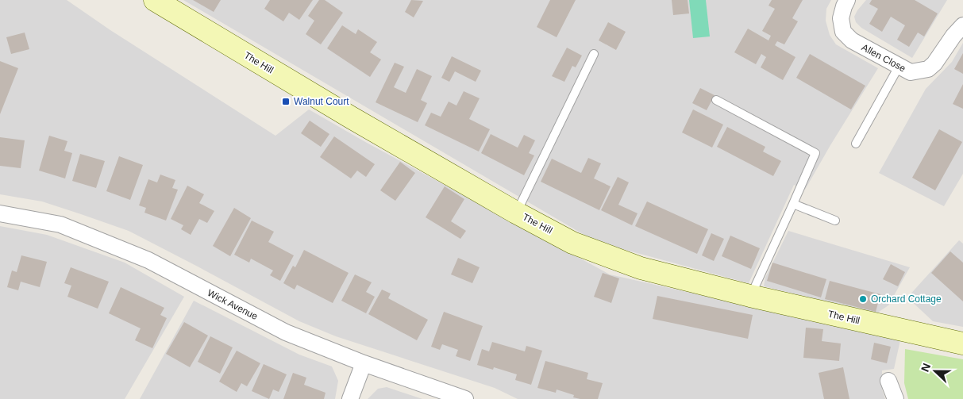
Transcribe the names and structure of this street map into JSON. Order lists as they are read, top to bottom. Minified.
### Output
{"streets":{"main road":["The Hill"],"street":["Allen Close","Wick Avenue"]},"places":{"transit":["Walnut Court"],"other":["Orchard Cottage"]},"north":"left"}
